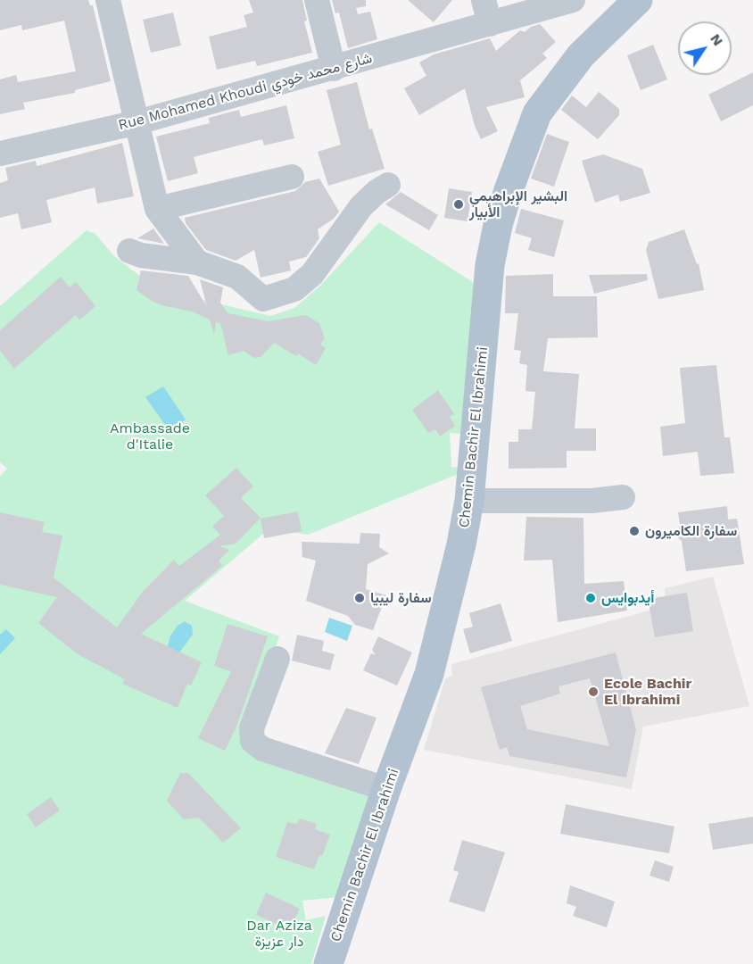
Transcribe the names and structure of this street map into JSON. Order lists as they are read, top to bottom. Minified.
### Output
{"streets":{"main road":["Chemin Bachir El Ibrahimi"],"street":["Rue Mohamed Khoudi شارع محمد خودي"]},"parks":["Ambassade d'Italie","Dar Aziza دار عزيزة"],"places":["البشير الإبراهيمي الأبيار","سفارة الكاميرون","سفارة ليبيا","أيدبوايس","Ecole Bachir El Ibrahimi"],"north":"top right"}
